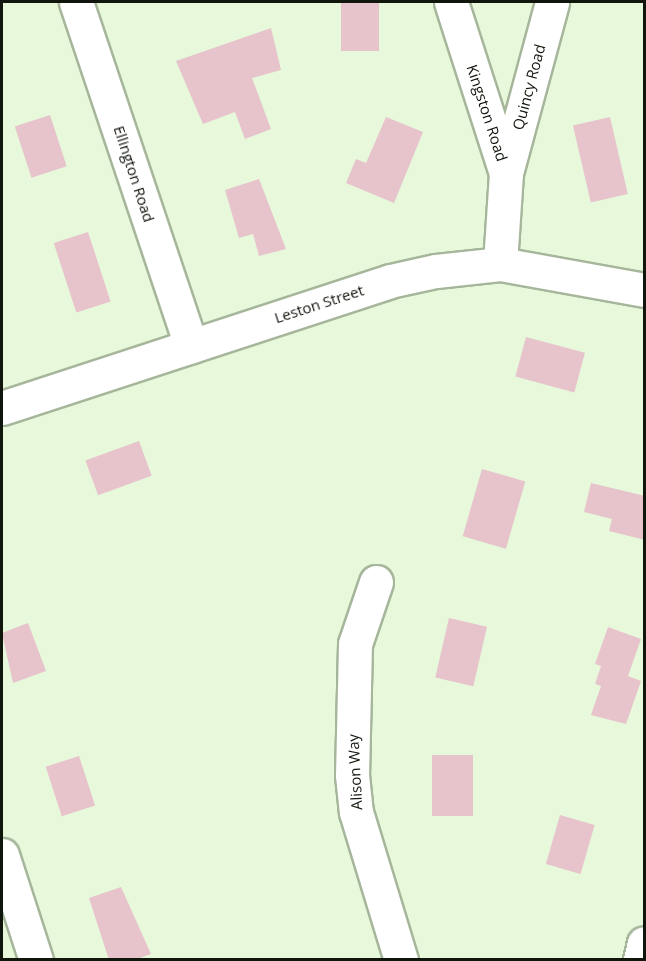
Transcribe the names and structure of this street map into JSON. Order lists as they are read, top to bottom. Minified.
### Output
{"streets":{"street":["Quincy Road","Kingston Road","Ellington Road","Leston Street","Alison Way"]},"crossings":[["Quincy Road","Kingston Road"],["Kingston Road","Leston Street"],["Ellington Road","Leston Street"]]}
